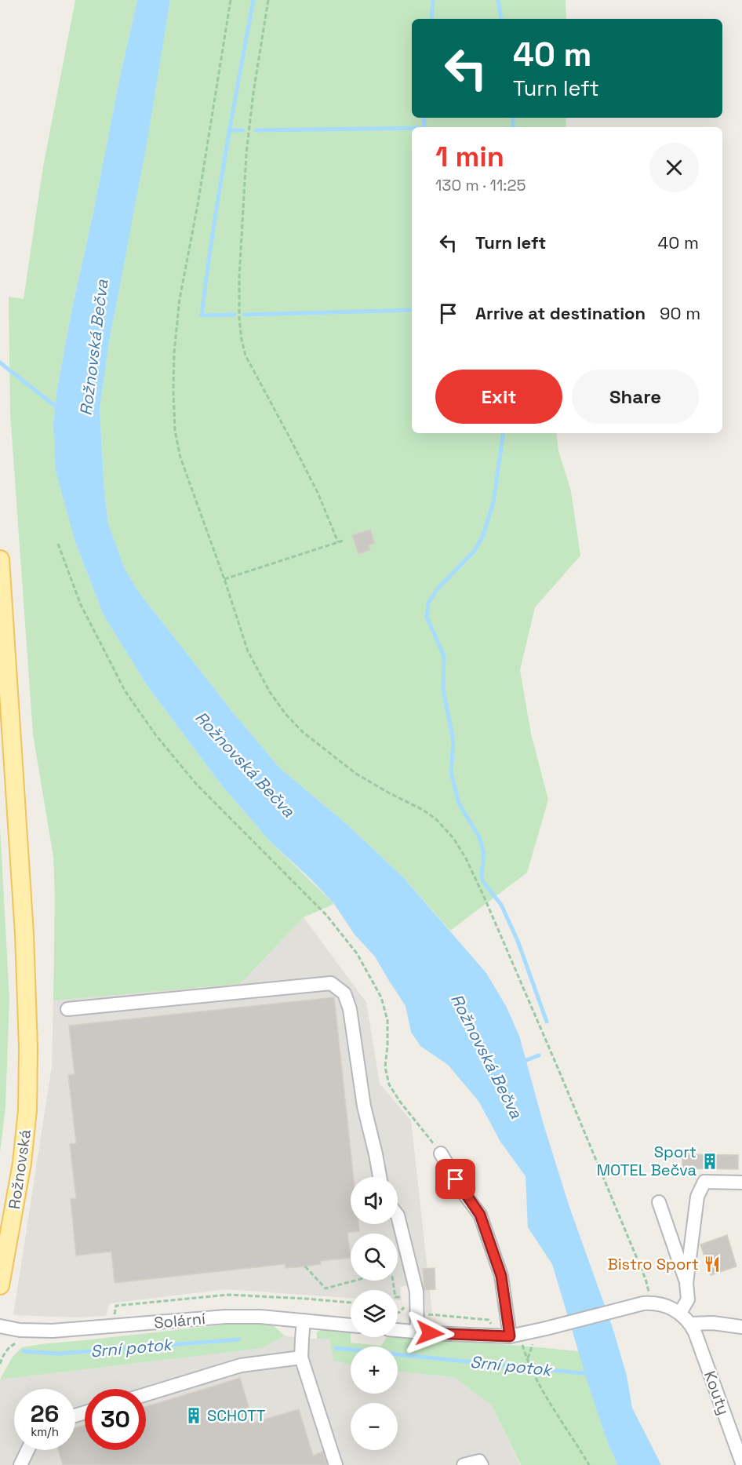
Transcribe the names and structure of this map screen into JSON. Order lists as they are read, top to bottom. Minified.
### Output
{"streets":{"main road":["Rožnovská"],"street":["Solární","Kouty"]},"water":["Rožnovská Bečva","Srní potok"],"places":{"building":["Sport MOTEL Bečva","SCHOTT"],"restaurant":["Bistro Sport"]},"page":{"turn":["40 m","Turn left"],"heading":["1 min","130 m · 11:25"],"list":[{"name":"Turn left","value":"40 m"},{"name":"Arrive at destination","value":"90 m"}],"buttons":["Exit","Share"],"map_buttons":["+","−"],"speed":"26 km/h","limit":"30"}}
